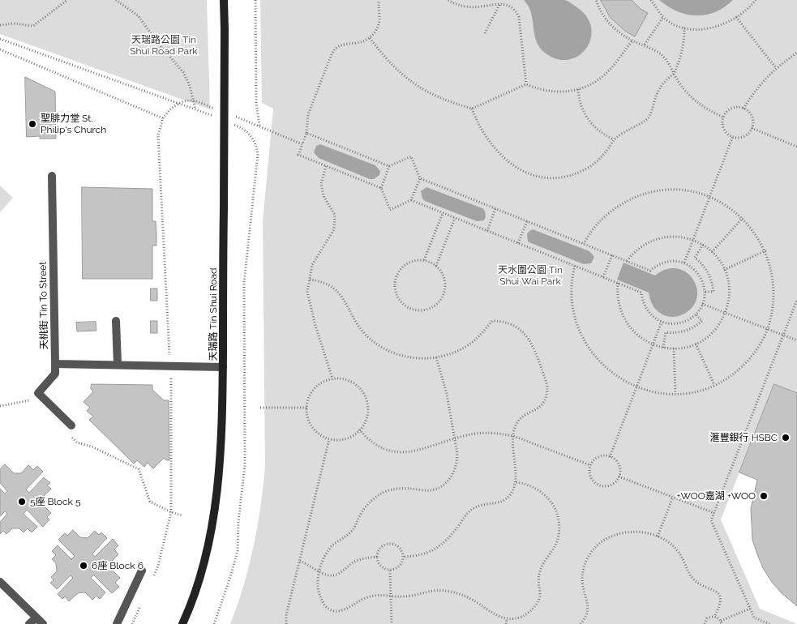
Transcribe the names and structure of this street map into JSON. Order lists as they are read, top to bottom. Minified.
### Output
{"streets":{"main road":["天瑞路 Tin Shui Road"],"street":["天桃街 Tin To Street"]},"parks":["天瑞路公園 Tin Shui Road Park","天水圍公園 Tin Shui Wai Park"],"places":["聖腓力堂 St. Philip's Church","滙豐銀行 HSBC","+WOO嘉湖 +WOO","5座 Block 5","6座 Block 6"]}
